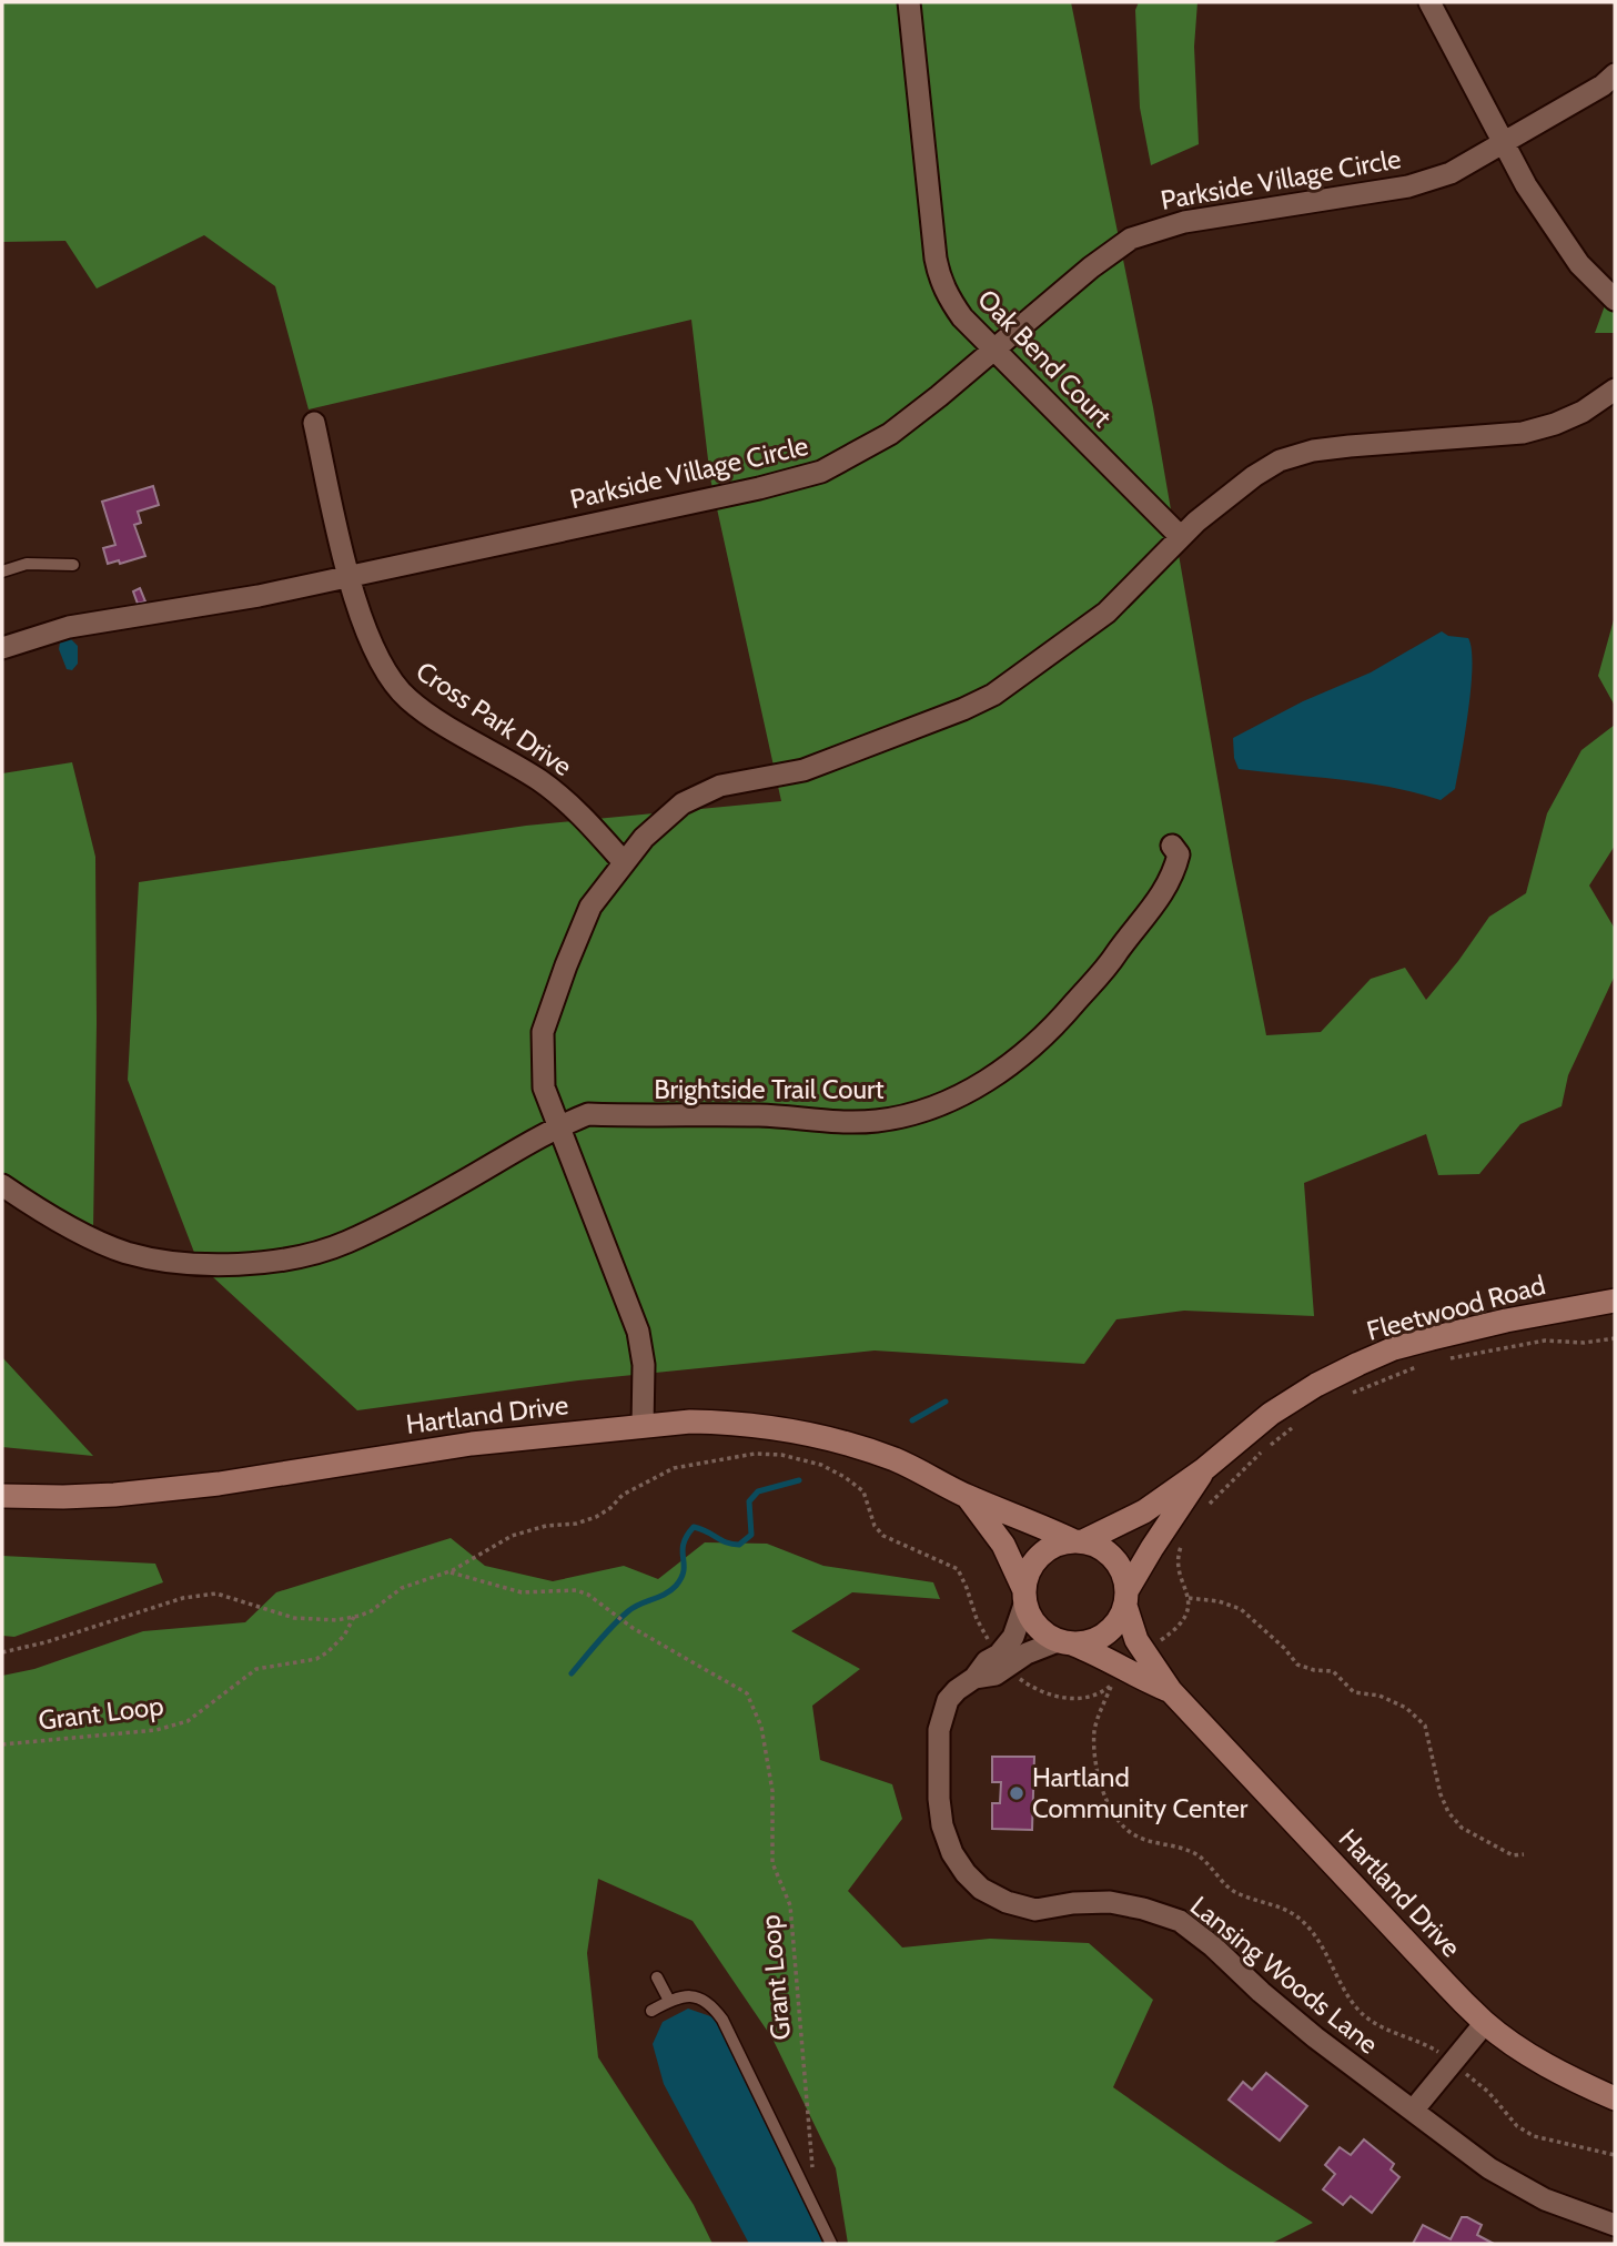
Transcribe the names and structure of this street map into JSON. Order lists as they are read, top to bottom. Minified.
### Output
{"streets":{"main road":["Fleetwood Road","Hartland Drive"],"street":["Parkside Village Circle","Oak Bend Court","Cross Park Drive","Brightside Trail Court","Lansing Woods Lane"],"path":["Grant Loop"]},"crossings":[["Parkside Village Circle","Oak Bend Court"],["Parkside Village Circle","Cross Park Drive"],["Fleetwood Road","Hartland Drive"],["Fleetwood Road","Lansing Woods Lane"],["Hartland Drive","Lansing Woods Lane"]],"places":["Hartland Community Center"]}
